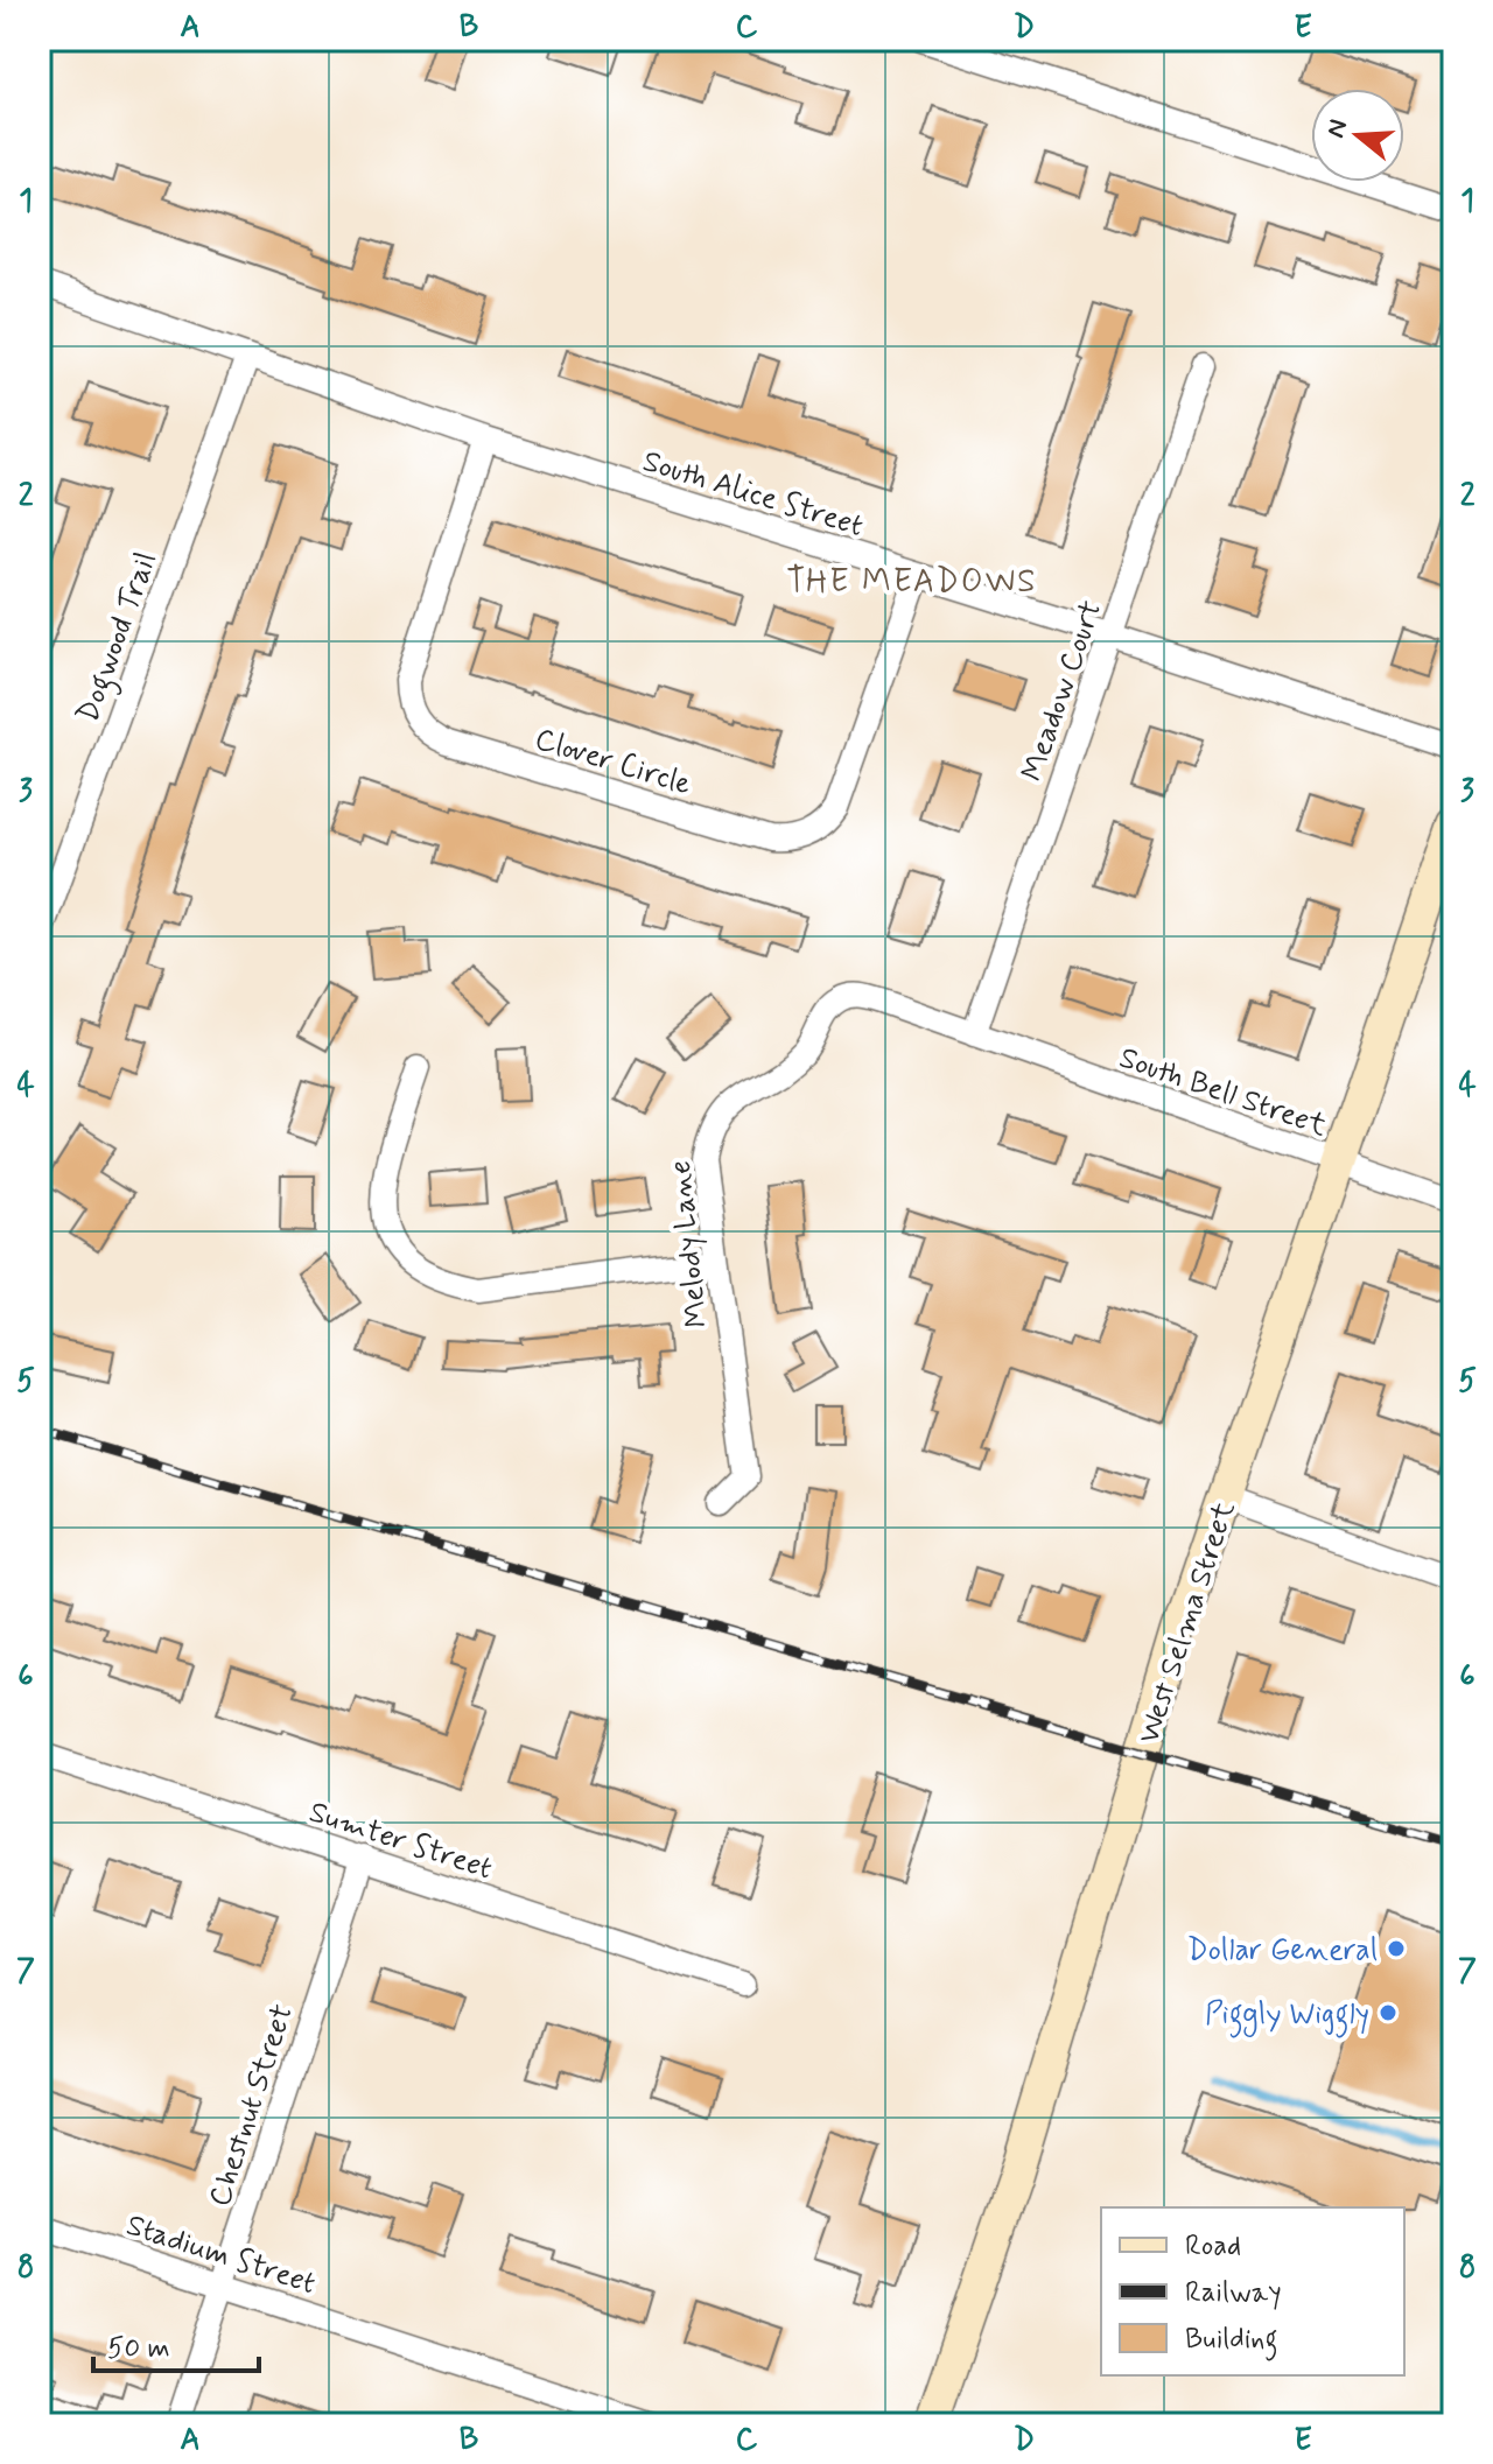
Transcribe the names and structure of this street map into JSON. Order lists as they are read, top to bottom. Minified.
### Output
{"streets":{"street":["South Alice Street","Dogwood Trail","Meadow Court","Clover Circle","South Bell Street","Melody Lane","West Selma Street","Sumter Street","Chestnut Street","Stadium Street"]},"crossings":[["South Alice Street","Dogwood Trail"],["South Alice Street","Meadow Court"],["South Alice Street","Clover Circle"],["Meadow Court","South Bell Street"],["Meadow Court","Melody Lane"],["South Bell Street","Melody Lane"],["South Bell Street","West Selma Street"],["Sumter Street","Chestnut Street"],["Chestnut Street","Stadium Street"]],"districts":["THE MEADOWS"],"places":["Dollar General","Piggly Wiggly"],"legend":["Road","Railway","Building"],"scale_bar":"50 m","north":"left","grid":{"columns":["A","B","C","D","E"],"rows":["1","2","3","4","5","6","7","8"]}}
